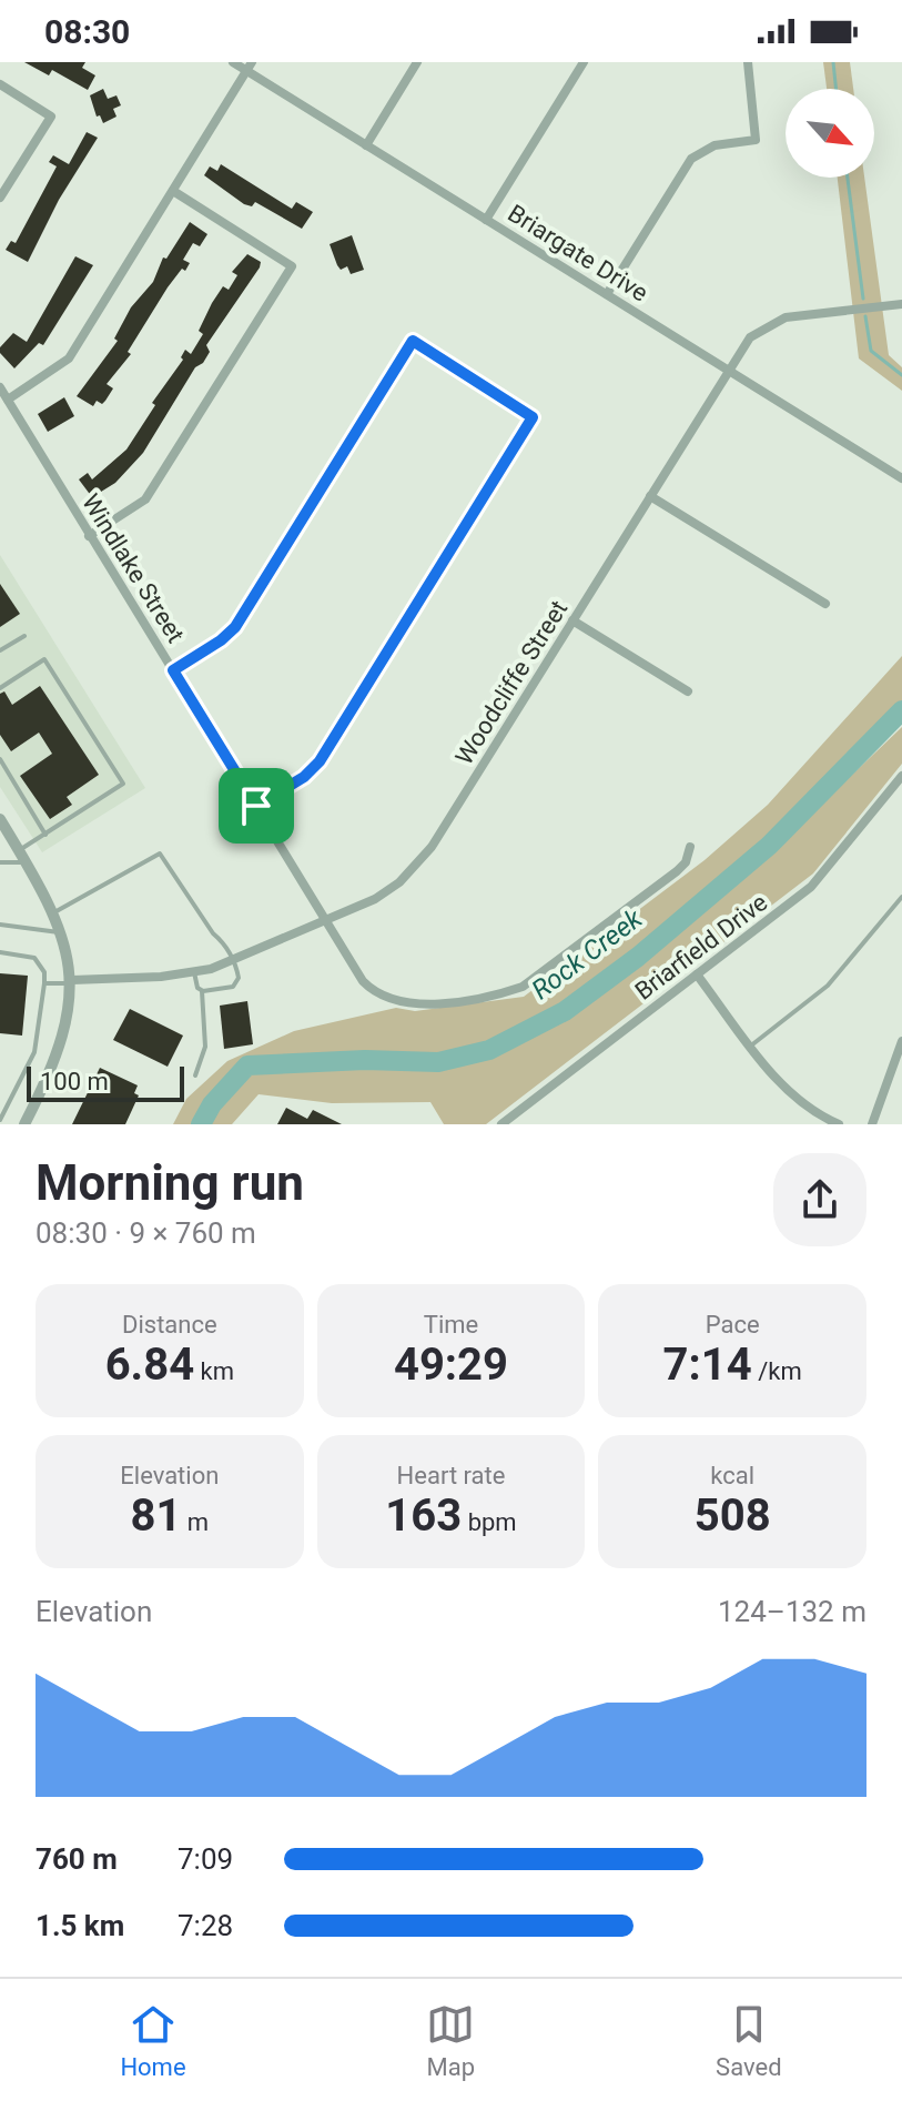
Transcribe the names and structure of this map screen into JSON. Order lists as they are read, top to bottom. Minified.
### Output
{"streets":{"street":["Briargate Drive","Windlake Street","Woodcliffe Street","Briarfield Drive"]},"crossings":[["Briargate Drive","Woodcliffe Street"],["Windlake Street","Woodcliffe Street"]],"water":["Rock Creek"],"scale_bar":"100 m","north":"bottom right","page":{"status":"08:30","scale":"100 m","heading":["Morning run","08:30 · 9 × 760 m"],"stats":[["Distance","6.84 km"],["Time","49:29"],["Pace","7:14 /km"],["Elevation","81 m"],["Heart rate","163 bpm"],["kcal","508"]],"chart":["Elevation","124–132 m"],"list":[{"name":"760 m","note":"7:09"},{"name":"1.5 km","note":"7:28"}],"tabs":["Home","Map","Saved"]}}
